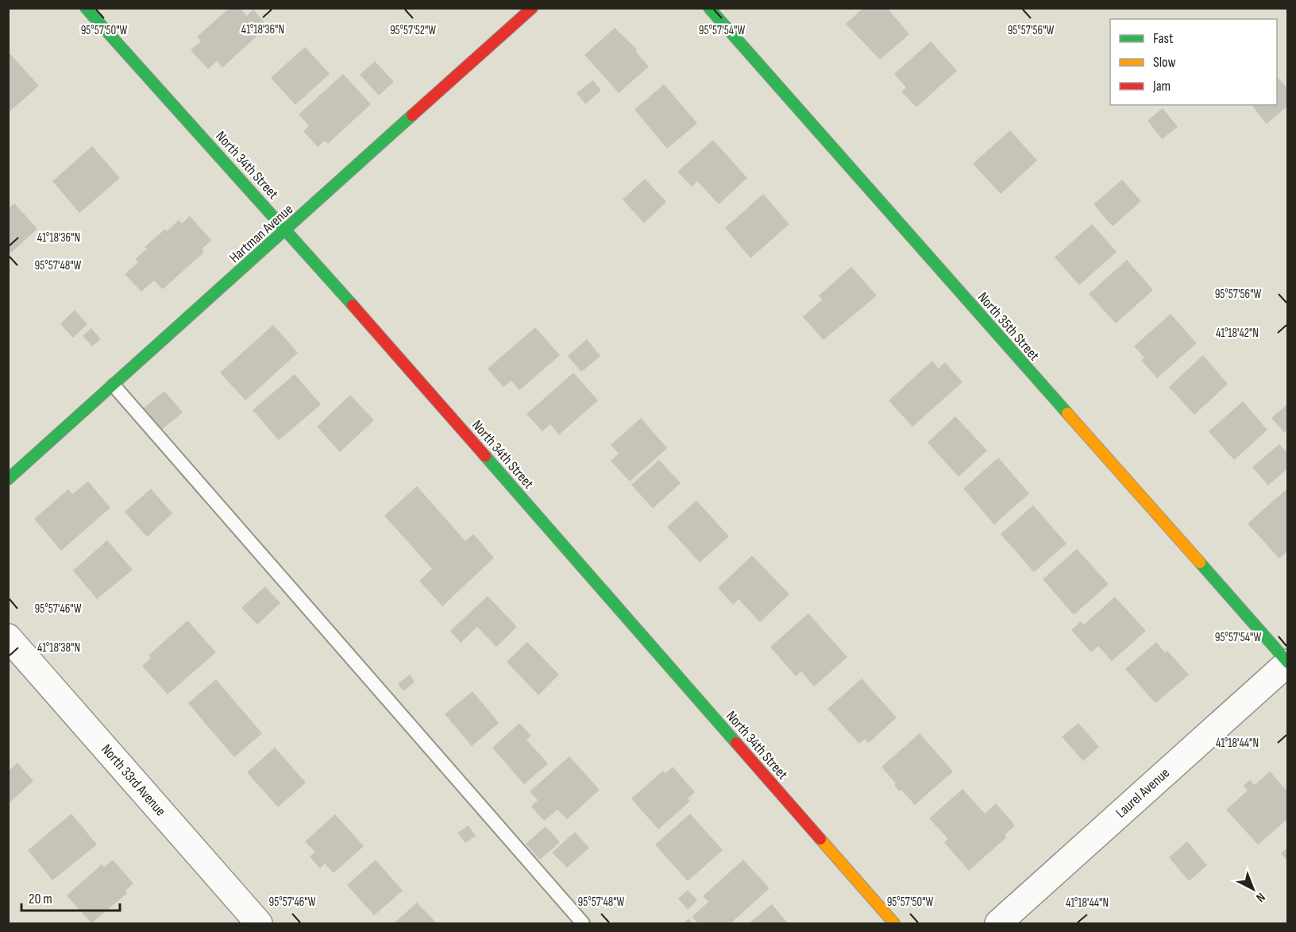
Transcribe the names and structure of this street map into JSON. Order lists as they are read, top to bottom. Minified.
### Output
{"streets":{"street":["North 34th Street","Hartman Avenue","North 35th Street","North 33rd Avenue","Laurel Avenue"]},"crossings":[["North 34th Street","Hartman Avenue"],["North 35th Street","Laurel Avenue"]],"legend":["Fast","Slow","Jam"],"scale_bar":"20 m","north":"bottom right","coordinates":["41°18'36\"N","95°57'50\"W","95°57'52\"W","95°57'54\"W","95°57'56\"W","95°57'48\"W","41°18'42\"N","95°57'46\"W","41°18'38\"N","41°18'44\"N"]}
